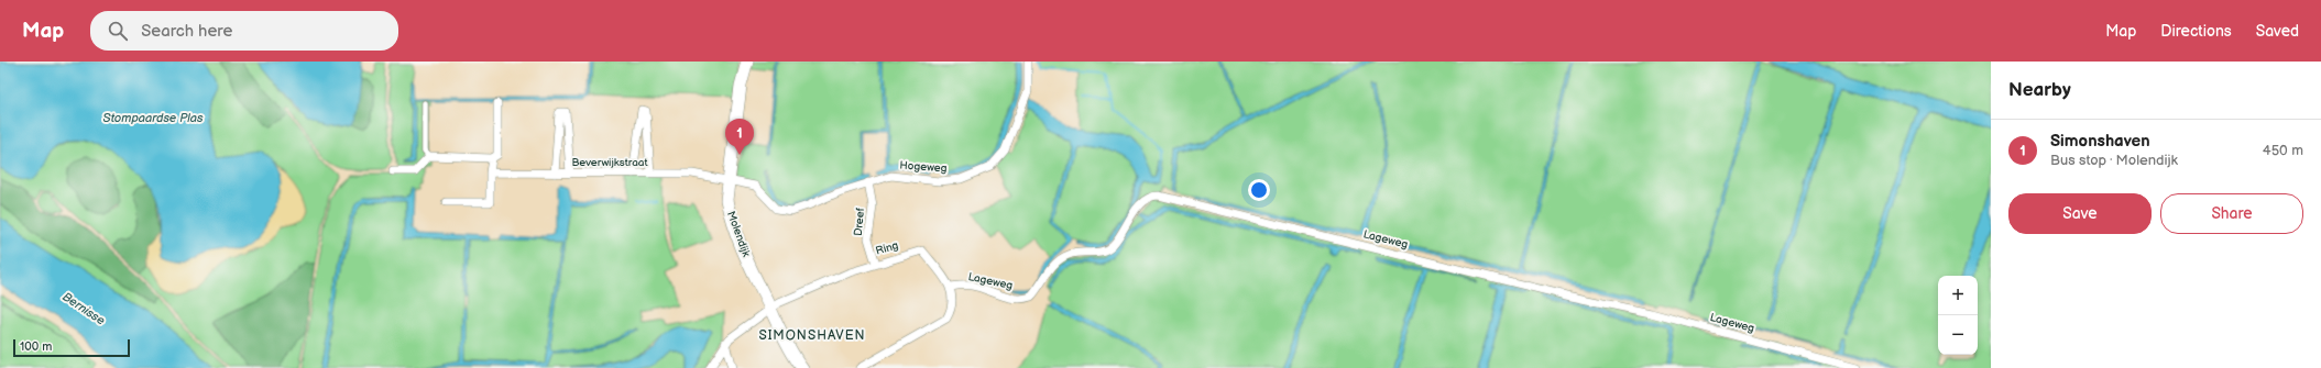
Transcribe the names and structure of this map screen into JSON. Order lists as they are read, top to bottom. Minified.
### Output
{"streets":{"main road":["Molendijk"],"street":["Beverwijkstraat","Hogeweg","Dreef","Lageweg","Ring"]},"crossings":[["Beverwijkstraat","Hogeweg"],["Beverwijkstraat","Molendijk"],["Hogeweg","Dreef"],["Hogeweg","Molendijk"],["Dreef","Ring"],["Molendijk","Ring"],["Lageweg","Ring"]],"districts":["SIMONSHAVEN"],"water":["Stompaardse Plas","Bernisse"],"scale_bar":"100 m","page":{"header":"Map","search":"Search here","nav":["Map","Directions","Saved"],"heading":"Nearby","pins":"1","list":[{"mark":"1","name":"Simonshaven","note":"Bus stop · Molendijk","value":"450 m"}],"buttons":["Save","Share"],"map_buttons":["+","−"],"scale":"100 m"}}
